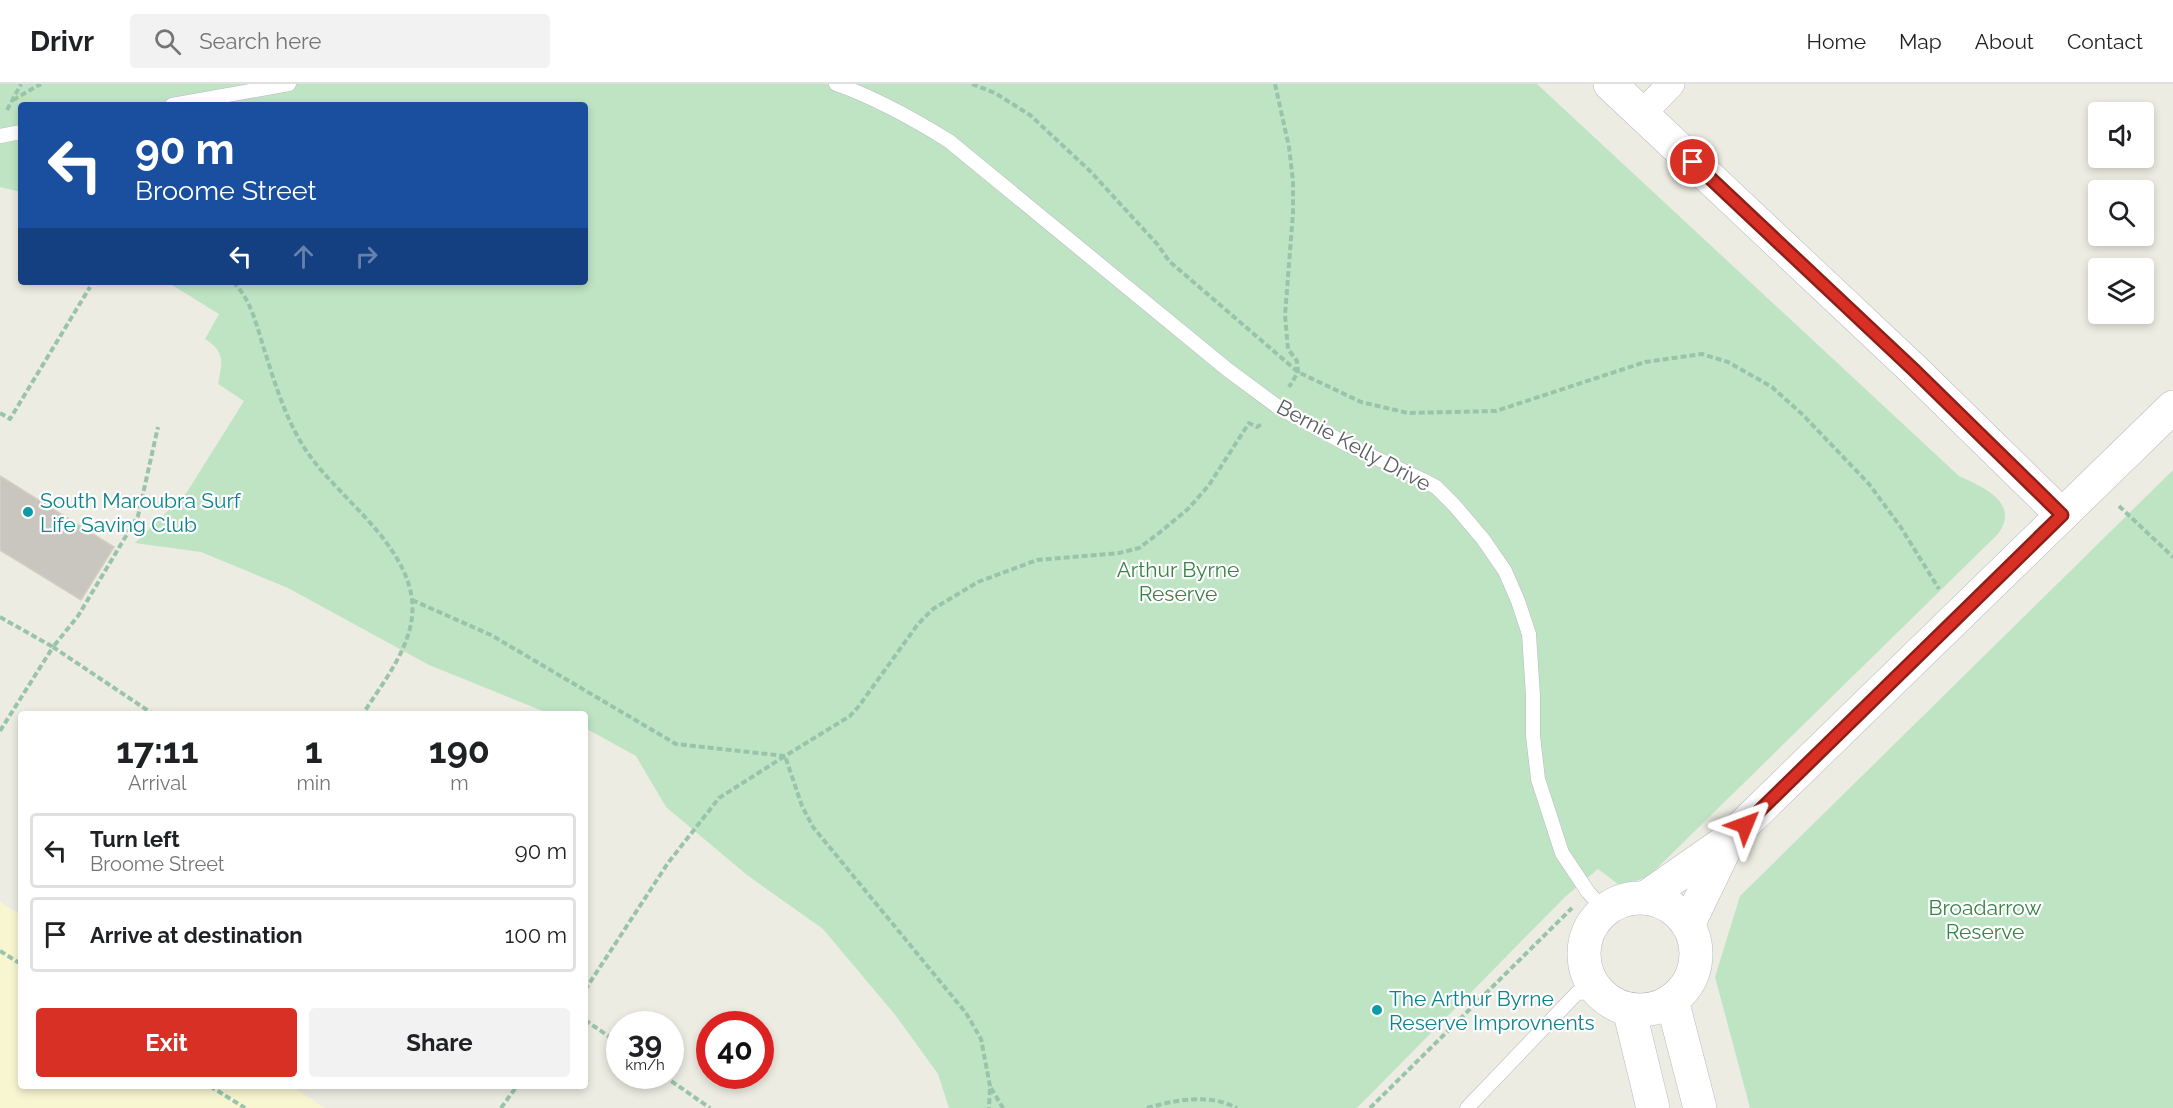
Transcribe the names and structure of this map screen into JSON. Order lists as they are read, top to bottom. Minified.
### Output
{"streets":{"lane":["Bernie Kelly Drive"]},"parks":["Arthur Byrne Reserve","Broadarrow Reserve"],"places":["South Maroubra Surf Life Saving Club","The Arthur Byrne Reserve Improvnents"],"page":{"header":"Drivr","search":"Search here","nav":["Home","Map","About","Contact"],"turn":["90 m","Broome Street"],"eta":["17:11","Arrival","1","min","190","m"],"list":[{"name":"Turn left","note":"Broome Street","value":"90 m"},{"name":"Arrive at destination","value":"100 m"}],"buttons":["Exit","Share"],"speed":"39 km/h","limit":"40"}}
